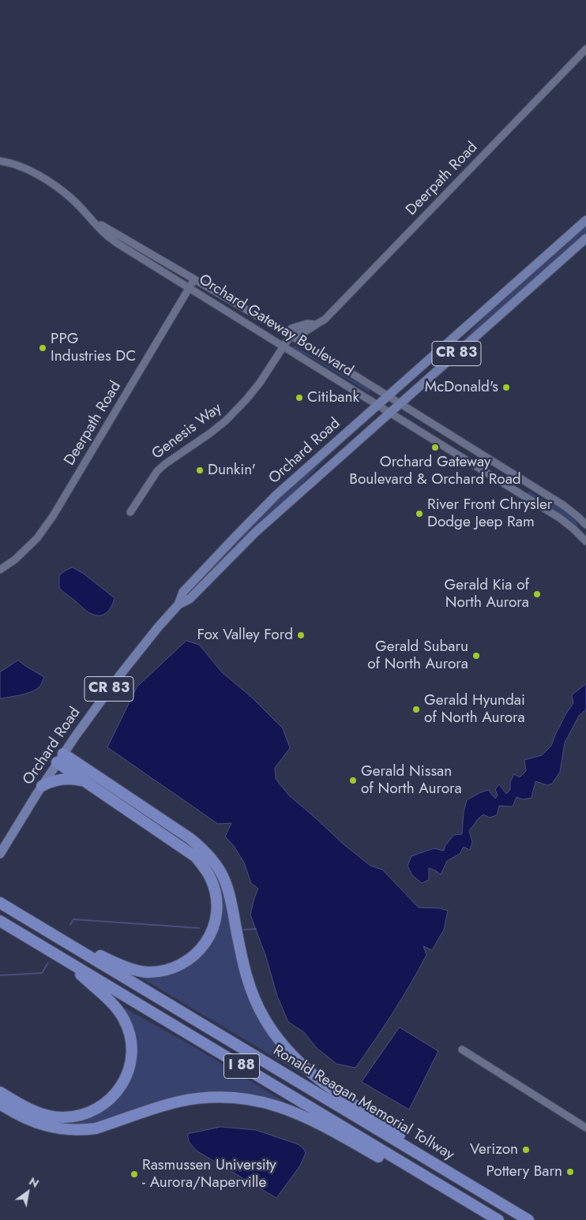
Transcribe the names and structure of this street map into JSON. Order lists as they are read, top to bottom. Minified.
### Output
{"streets":{"highway":["I 88","Ronald Reagan Memorial Tollway"],"main road":["CR 83","Orchard Road"],"street":["Deerpath Road","Orchard Gateway Boulevard","Genesis Way"]},"crossings":[["Deerpath Road","Orchard Gateway Boulevard"],["Deerpath Road","Genesis Way"],["Orchard Gateway Boulevard","Genesis Way"],["Orchard Gateway Boulevard","Orchard Road"]],"places":["PPG Industries DC","McDonald's","Citibank","Orchard Gateway Boulevard & Orchard Road","Dunkin'","River Front Chrysler Dodge Jeep Ram","Gerald Kia of North Aurora","Fox Valley Ford","Gerald Subaru of North Aurora","Gerald Hyundai of North Aurora","Gerald Nissan of North Aurora","Verizon","Pottery Barn","Rasmussen University - Aurora/Naperville"],"north":"top right"}
